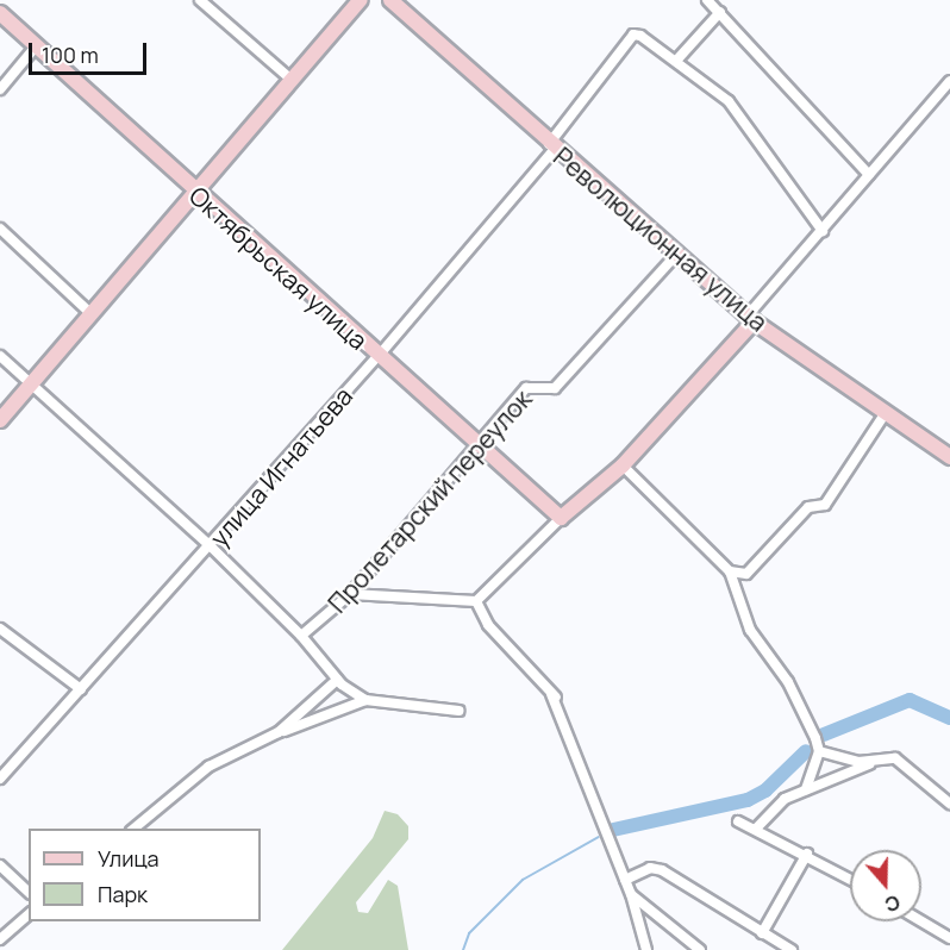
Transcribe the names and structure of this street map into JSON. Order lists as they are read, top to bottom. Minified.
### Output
{"streets":{"main road":["Революционная улица","Октябрьская улица"],"street":["улица Игнатьева","Пролетарский переулок"]},"crossings":[["Революционная улица","улица Игнатьева"],["Революционная улица","Пролетарский переулок"],["Октябрьская улица","улица Игнатьева"],["Октябрьская улица","Пролетарский переулок"]],"legend":["Улица","Парк"],"scale_bar":"100 m","north":"bottom"}
